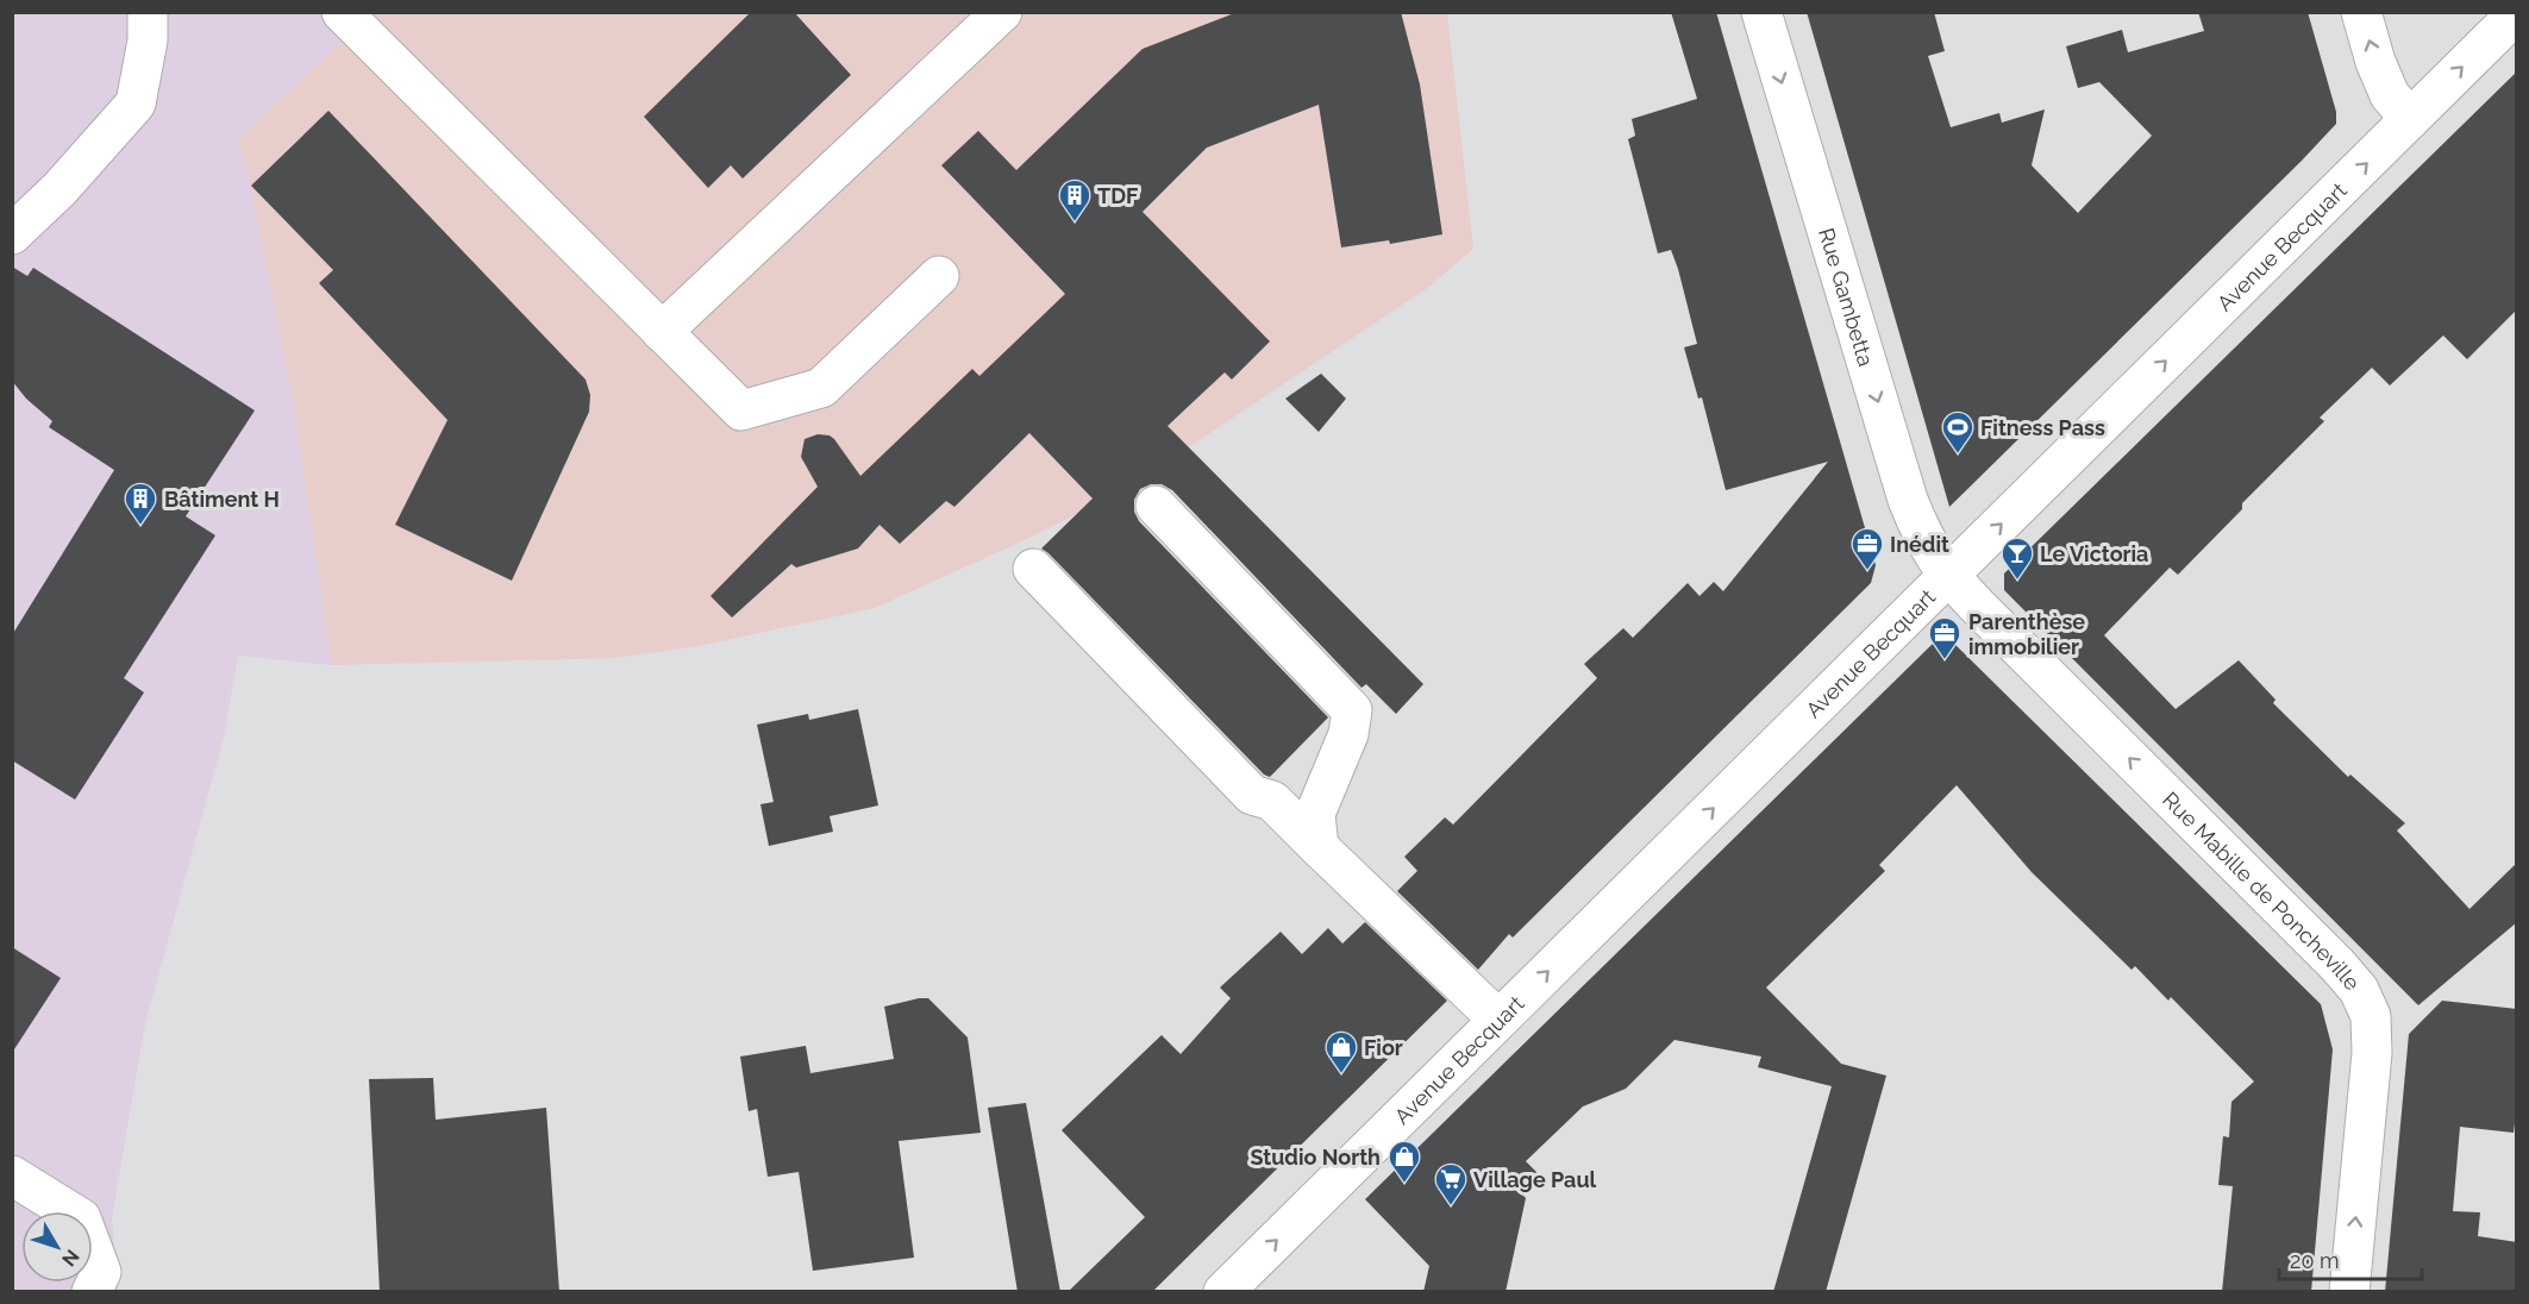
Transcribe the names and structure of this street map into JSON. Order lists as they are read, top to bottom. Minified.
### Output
{"streets":{"street":["Avenue Becquart","Rue Gambetta","Rue Mabille de Poncheville"]},"crossings":[["Avenue Becquart","Rue Gambetta"],["Avenue Becquart","Rue Mabille de Poncheville"],["Rue Gambetta","Rue Mabille de Poncheville"]],"one_way":["Avenue Becquart","Rue Gambetta","Rue Mabille de Poncheville"],"places":{"building":["TDF","Bâtiment H"],"sports":["Fitness Pass"],"office":["Inédit","Parenthèse immobilier"],"bar":["Le Victoria"],"shop":["Fior","Studio North"],"supermarket":["Village Paul"]},"scale_bar":"20 m","north":"bottom right"}
